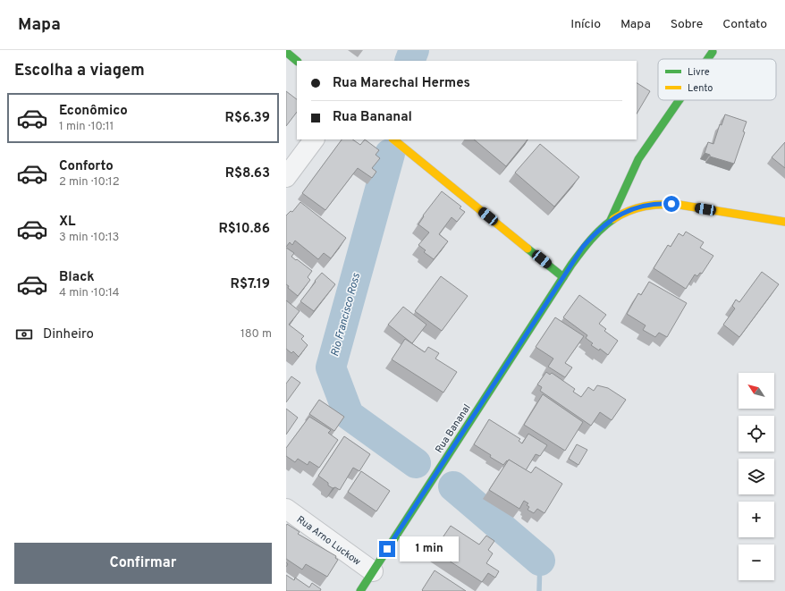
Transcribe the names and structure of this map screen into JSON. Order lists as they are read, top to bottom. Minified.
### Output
{"streets":{"street":["Rua Bananal","Rua Arno Luckow"]},"crossings":[["Rua Bananal","Rua Arno Luckow"]],"water":["Rio Francisco Ross"],"legend":["Livre","Lento"],"north":"top left","page":{"header":"Mapa","nav":["Início","Mapa","Sobre","Contato"],"heading":"Escolha a viagem","banner":["Rua Marechal Hermes","Rua Bananal"],"list":[{"name":"Econômico","note":"1 min · 10:11","value":"R$6.39"},{"name":"Conforto","note":"2 min · 10:12","value":"R$8.63"},{"name":"XL","note":"3 min · 10:13","value":"R$10.86"},{"name":"Black","note":"4 min · 10:14","value":"R$7.19"}],"pay":["Dinheiro","180 m"],"map_buttons":["+","−"],"buttons":"Confirmar","bubble":"1 min"}}
